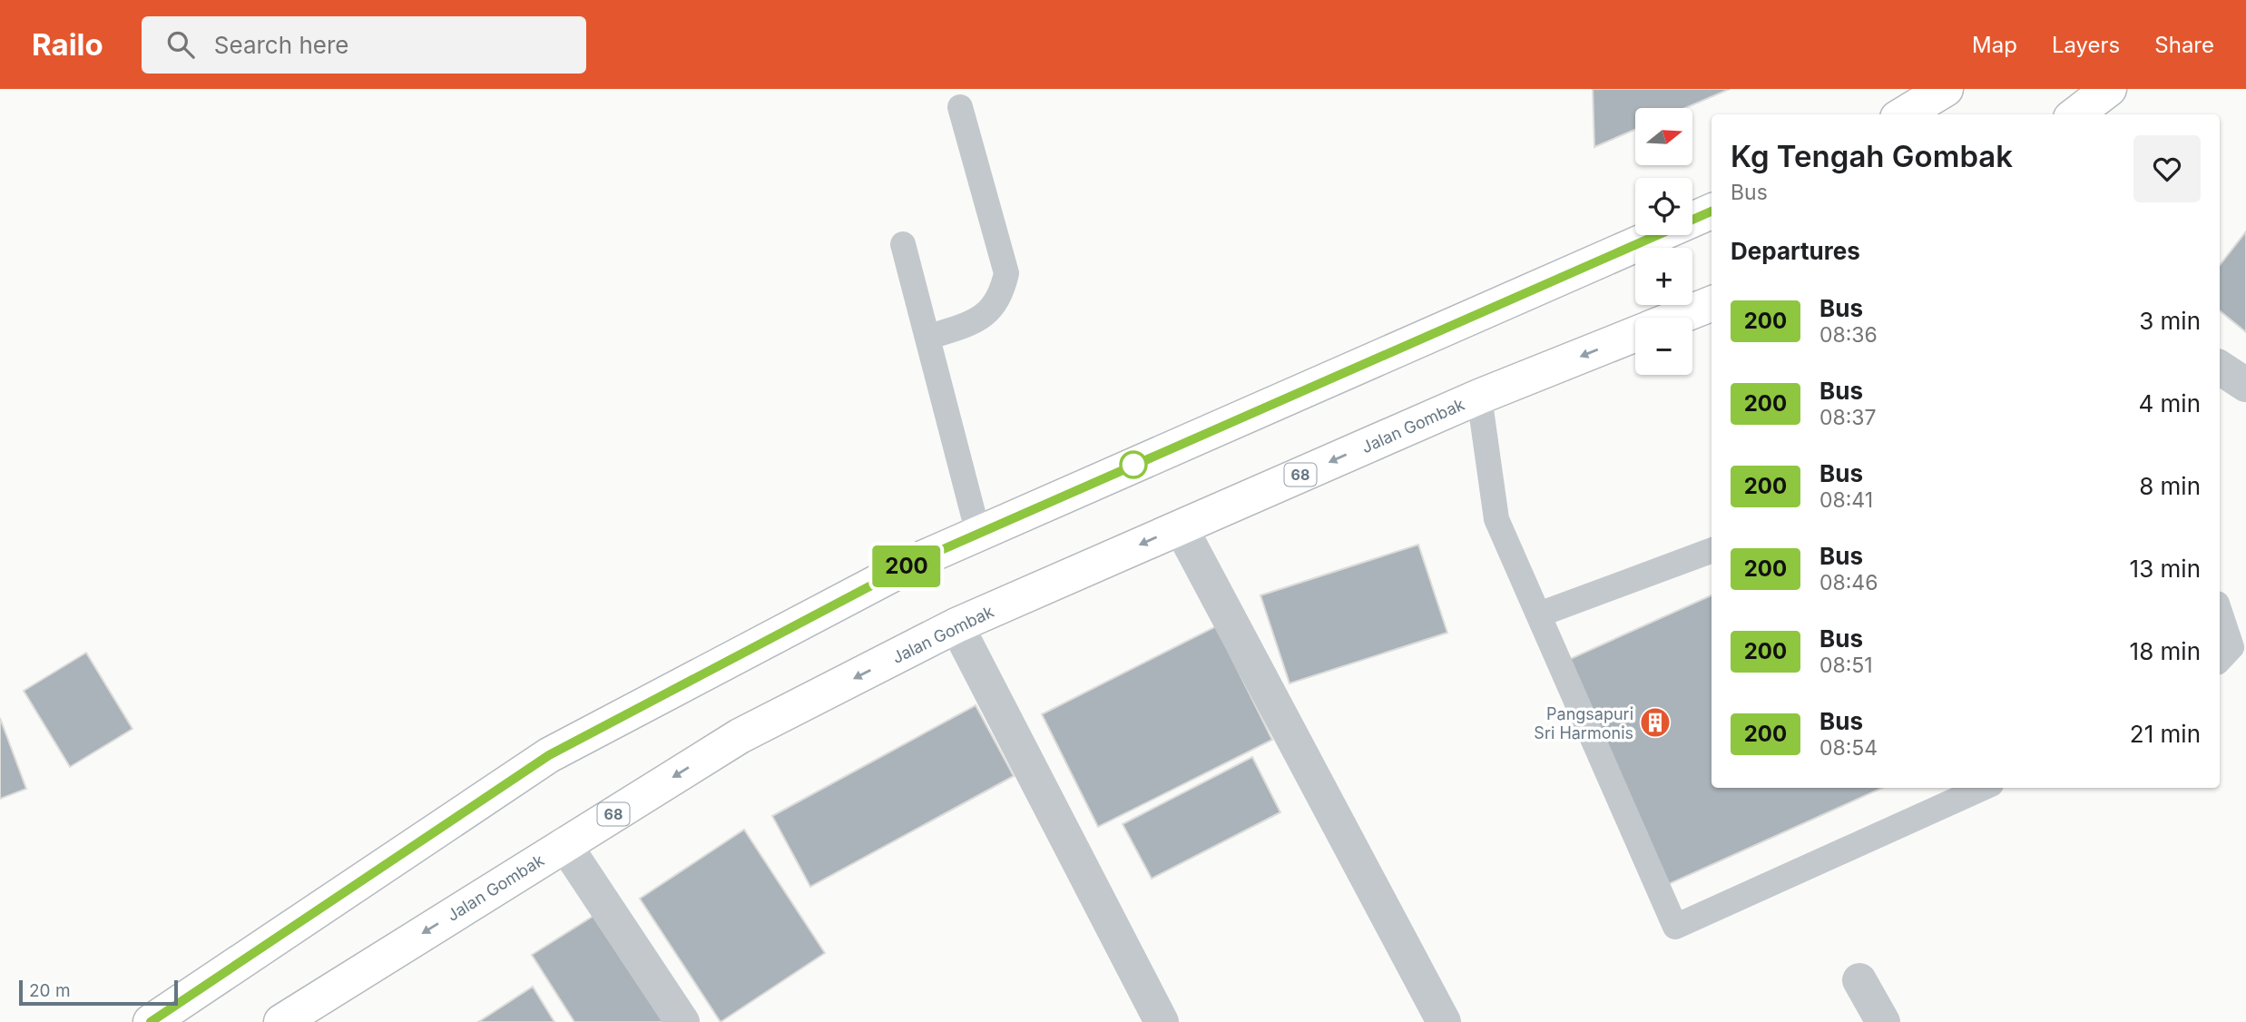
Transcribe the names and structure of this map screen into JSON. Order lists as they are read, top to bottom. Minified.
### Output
{"streets":{"main road":["Jalan Gombak","68"]},"places":{"building":["Pangsapuri Sri Harmonis"]},"lines":["bus line 200"],"scale_bar":"20 m","north":"right","page":{"header":"Railo","search":"Search here","nav":["Map","Layers","Share"],"on_map":"200","map_buttons":["+","−"],"heading":[["Kg Tengah Gombak","Bus"],"Departures"],"list":[{"mark":"200","name":"Bus","note":"08:36","value":"3 min"},{"mark":"200","name":"Bus","note":"08:37","value":"4 min"},{"mark":"200","name":"Bus","note":"08:41","value":"8 min"},{"mark":"200","name":"Bus","note":"08:46","value":"13 min"},{"mark":"200","name":"Bus","note":"08:51","value":"18 min"},{"mark":"200","name":"Bus","note":"08:54","value":"21 min"}],"scale":"20 m"}}
